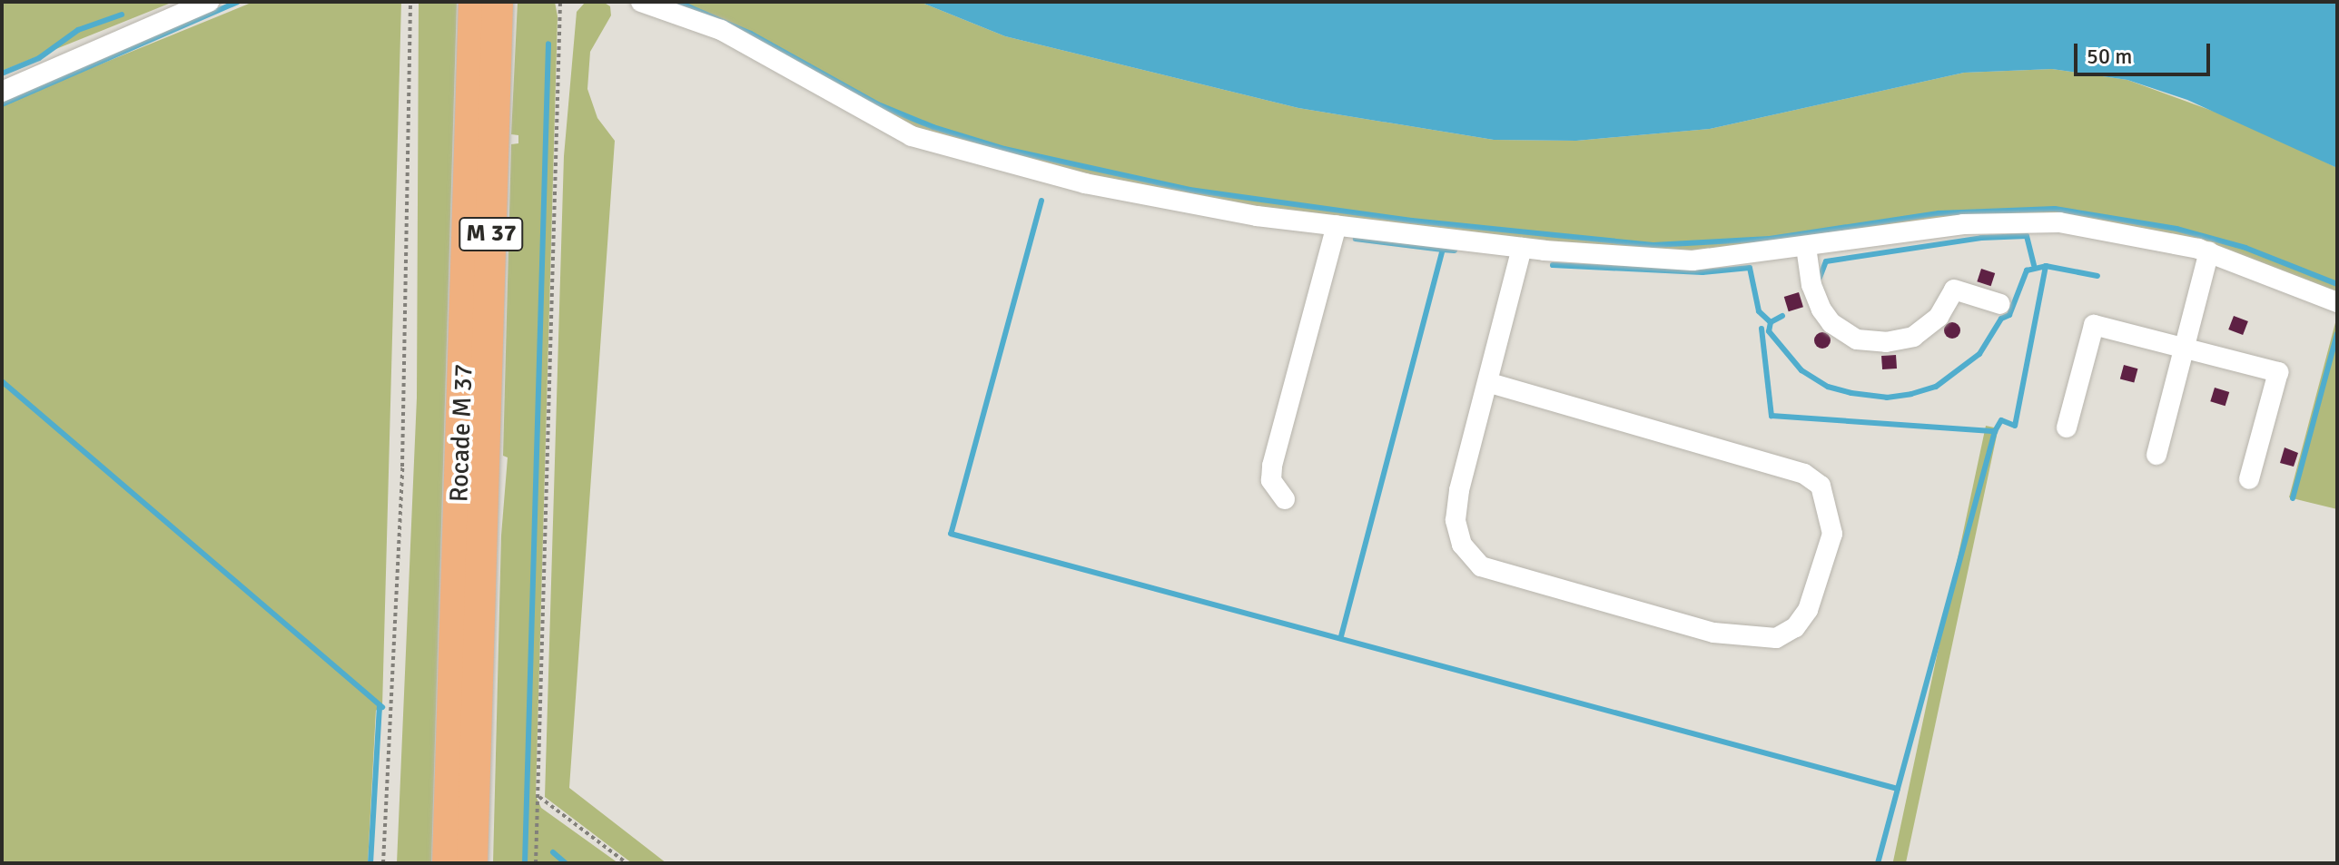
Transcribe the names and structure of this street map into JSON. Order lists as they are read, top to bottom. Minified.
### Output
{"streets":{"highway":["M 37","Rocade M 37"]},"scale_bar":"50 m"}
